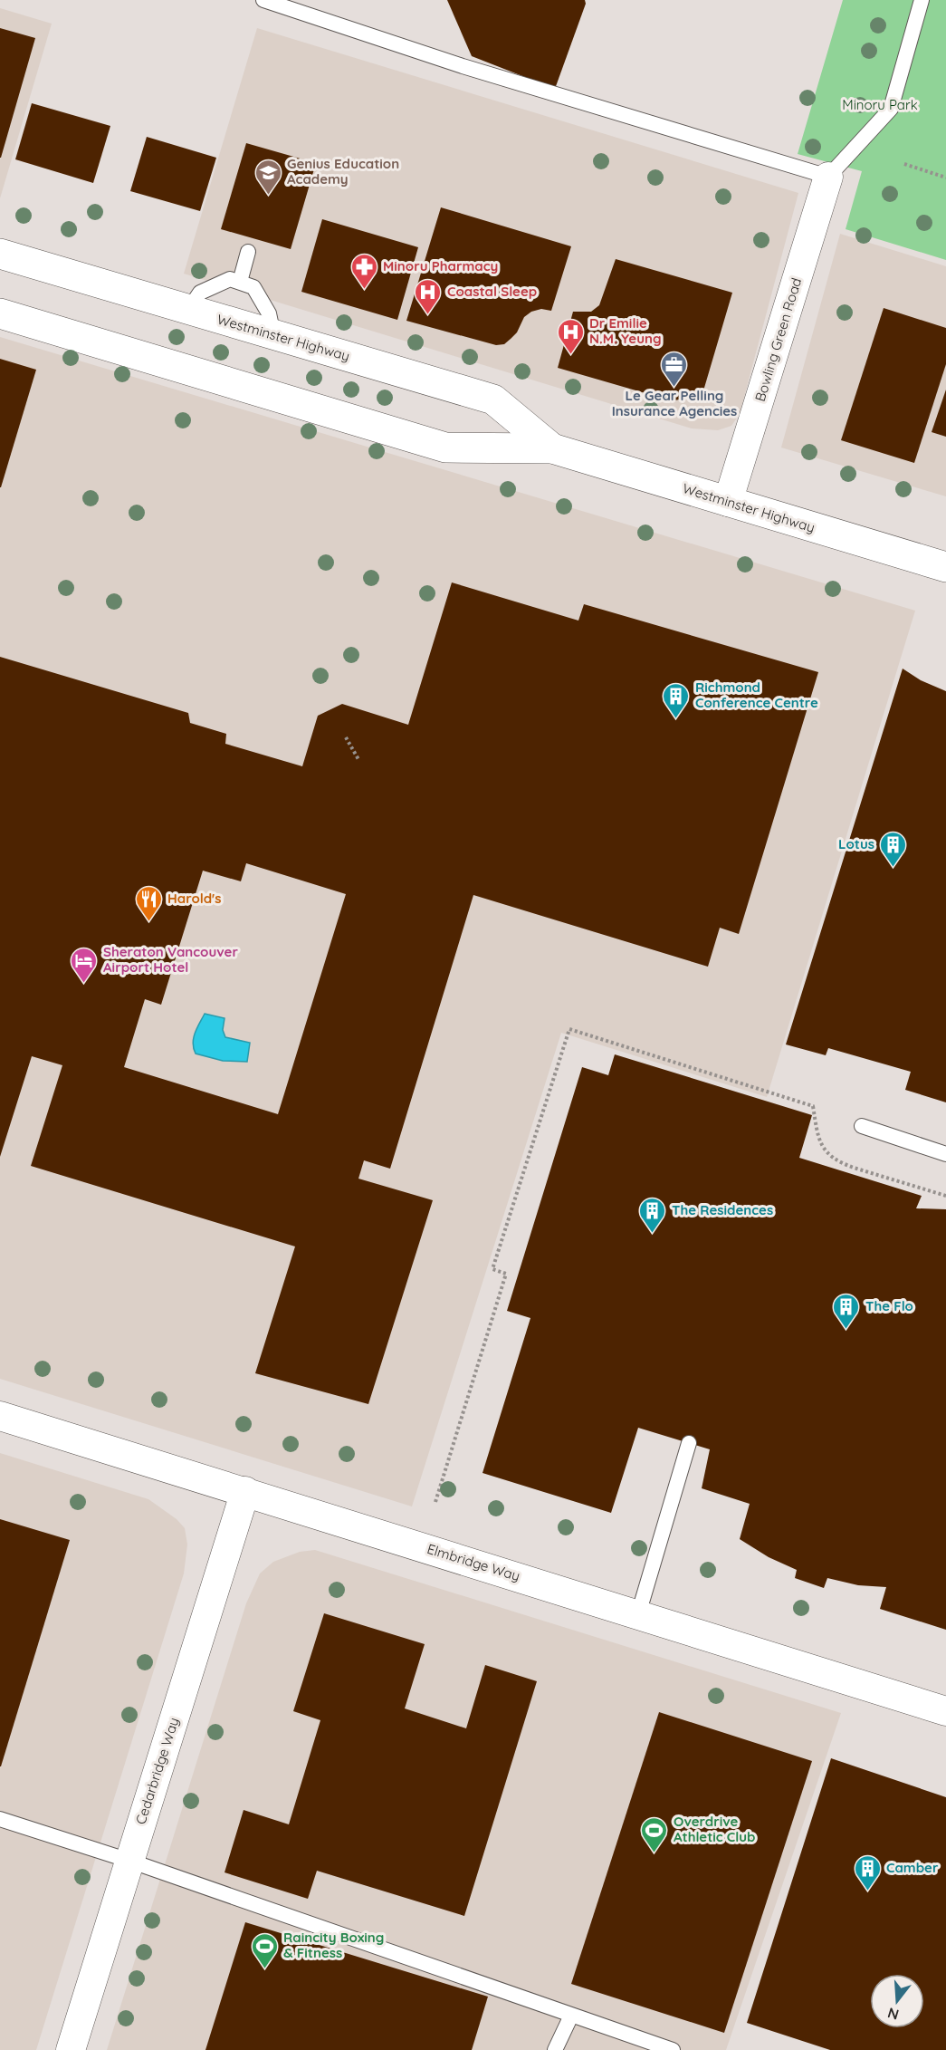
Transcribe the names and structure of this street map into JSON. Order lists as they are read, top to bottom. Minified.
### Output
{"streets":{"main road":["Westminster Highway"],"street":["Bowling Green Road","Elmbridge Way","Cedarbridge Way"]},"crossings":[["Westminster Highway","Bowling Green Road"],["Elmbridge Way","Cedarbridge Way"]],"parks":["Minoru Park"],"places":{"school or university":["Genius Education Academy"],"pharmacy":["Minoru Pharmacy"],"hospital":["Coastal Sleep","Dr Emilie N.M. Yeung"],"office":["Le Gear Pelling Insurance Agencies"],"building":["Richmond Conference Centre","Lotus","The Residences","The Flo","Camber"],"restaurant":["Harold's"],"hotel":["Sheraton Vancouver Airport Hotel"],"sports":["Overdrive Athletic Club","Raincity Boxing & Fitness"]},"north":"bottom"}
